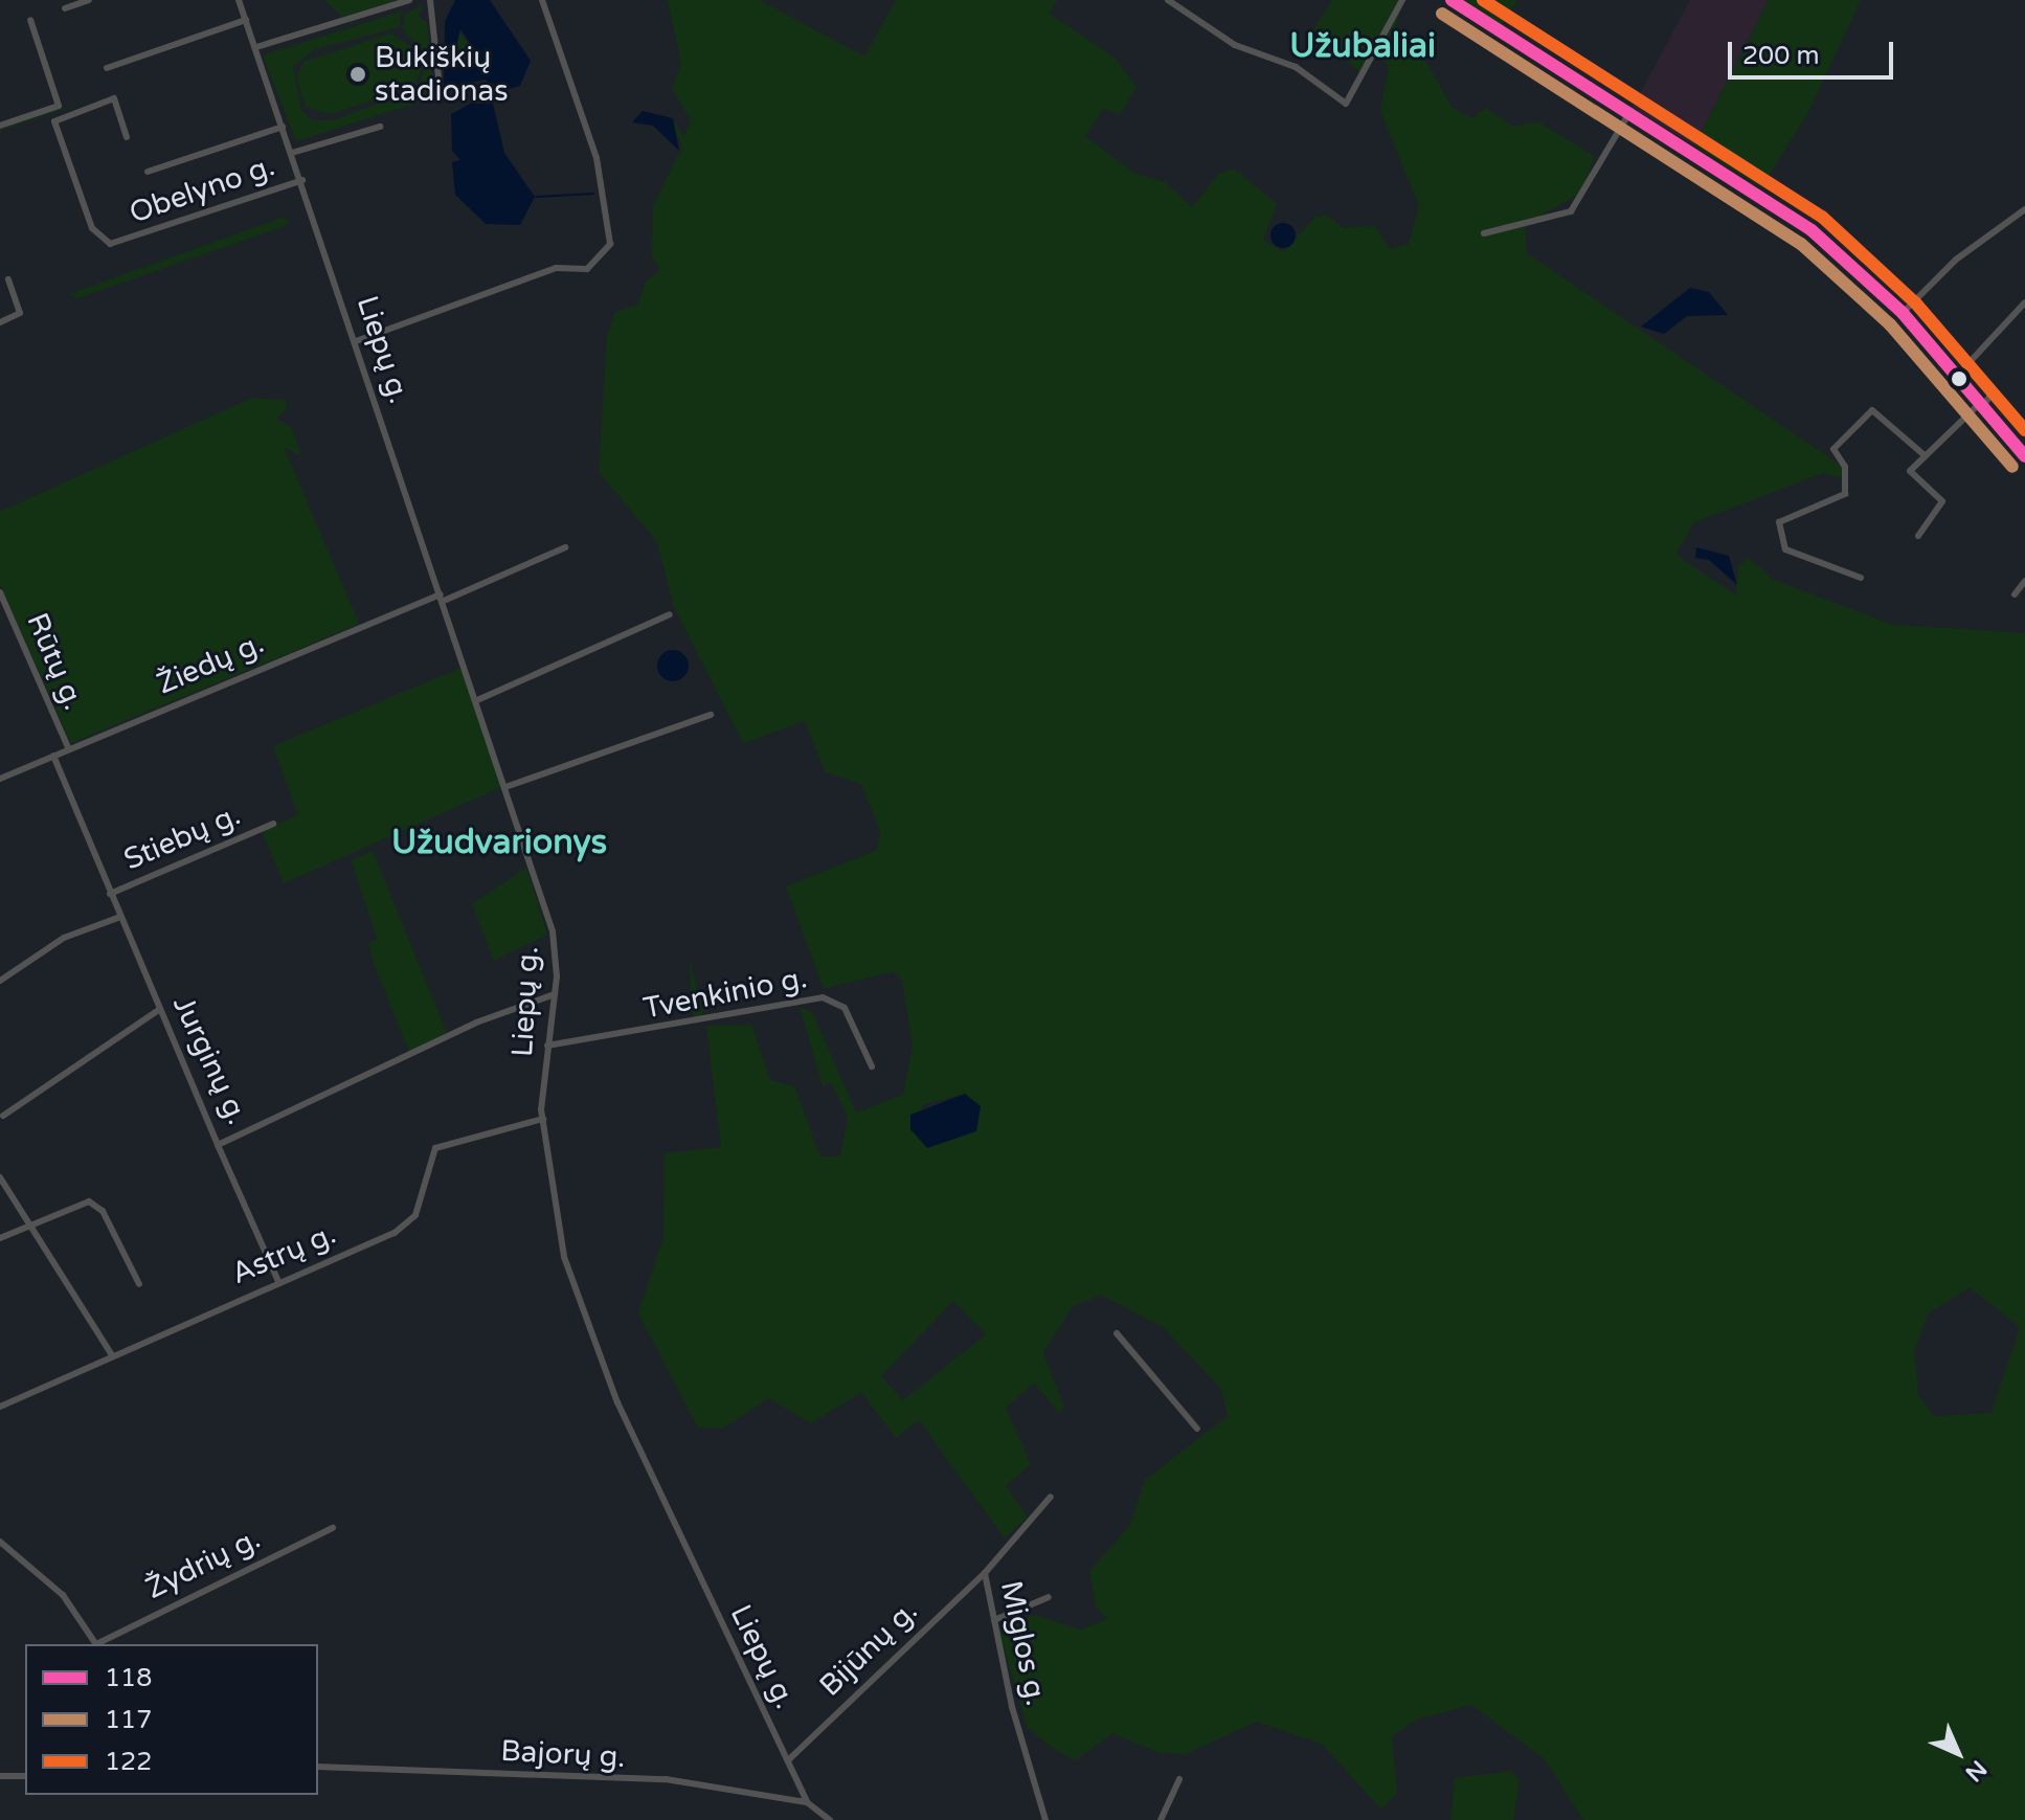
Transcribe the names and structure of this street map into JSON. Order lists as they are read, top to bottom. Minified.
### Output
{"streets":{"street":["Obelyno g.","Liepų g.","Rūtų g.","Žiedų g.","Stiebų g.","Tvenkinio g.","Jurginų g.","Astrų g.","Žydrių g.","Miglos g.","Bijūnų g.","Bajorų g."]},"crossings":[["Obelyno g.","Liepų g."],["Liepų g.","Žiedų g."],["Liepų g.","Tvenkinio g."],["Liepų g.","Jurginų g."],["Liepų g.","Astrų g."],["Liepų g.","Bijūnų g."],["Liepų g.","Bajorų g."],["Rūtų g.","Žiedų g."],["Žiedų g.","Jurginų g."],["Stiebų g.","Jurginų g."],["Miglos g.","Bijūnų g."]],"districts":["Užubaliai","Užudvarionys"],"places":["Bukiškių stadionas"],"lines":["transit line 118","transit line 122","transit line 117"],"legend":["118","117","122"],"scale_bar":"200 m","north":"bottom right"}
